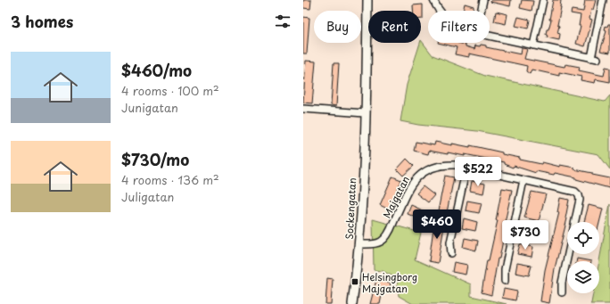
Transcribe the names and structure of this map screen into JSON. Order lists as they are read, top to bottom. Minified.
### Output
{"streets":{"street":["Majgatan","Sockengatan"]},"crossings":[["Majgatan","Sockengatan"]],"places":{"transit":["Helsingborg Majgatan"]},"page":{"heading":"3 homes","chip":["Buy","Rent","Filters"],"list":[{"name":"$460/mo","note":"4 rooms · 100 m² · Junigatan"},{"name":"$730/mo","note":"4 rooms · 136 m² · Juligatan"}],"price":["$522","$460","$730"]}}
